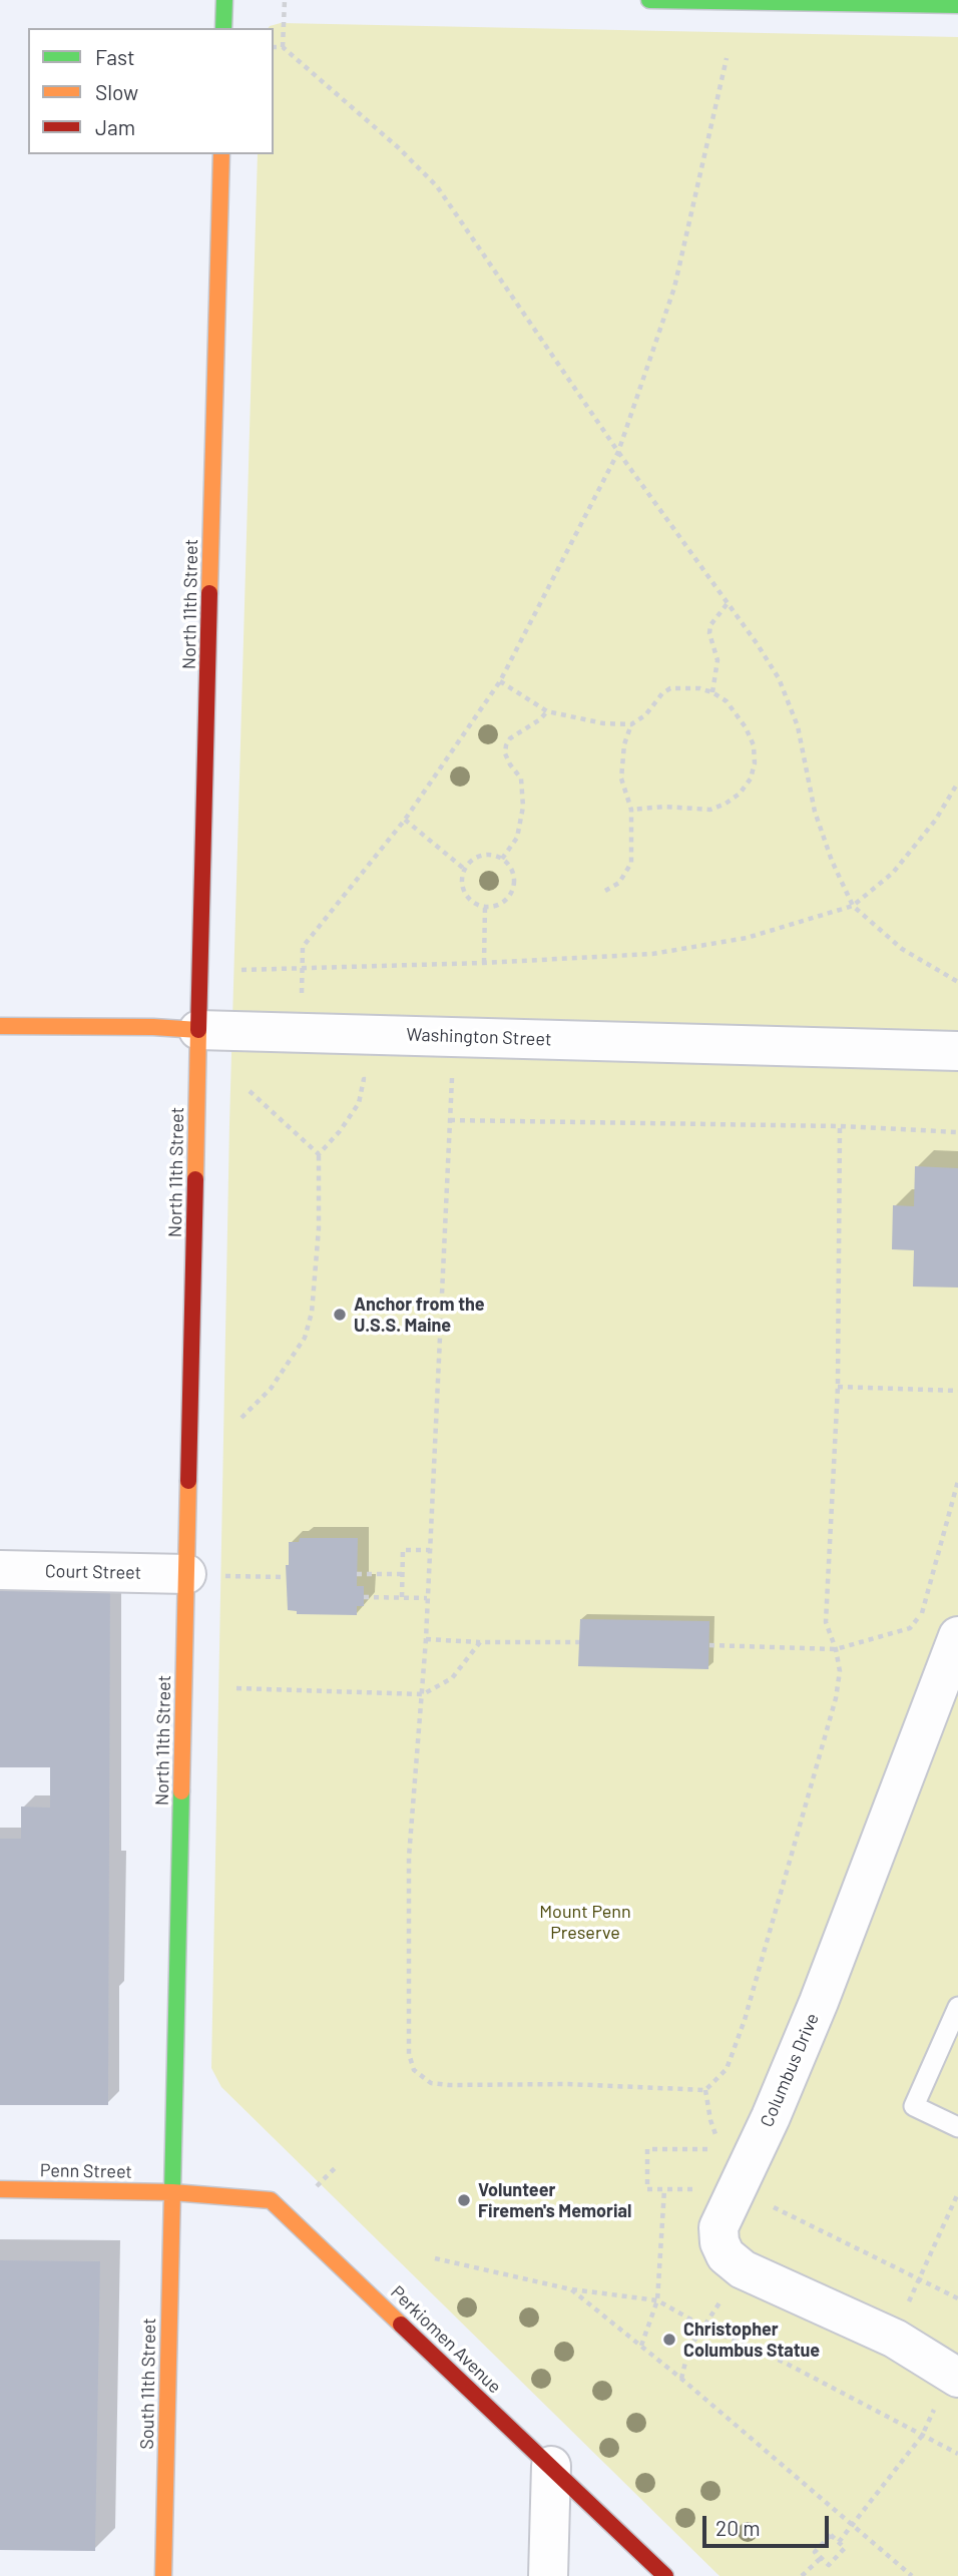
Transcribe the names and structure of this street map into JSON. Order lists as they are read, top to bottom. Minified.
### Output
{"streets":{"main road":["North 11th Street","Washington Street","Penn Street","Perkiomen Avenue","South 11th Street"],"street":["Court Street","Columbus Drive"]},"crossings":[["North 11th Street","Washington Street"],["North 11th Street","Court Street"],["North 11th Street","Penn Street"],["North 11th Street","Perkiomen Avenue"],["North 11th Street","South 11th Street"],["Penn Street","Perkiomen Avenue"],["Penn Street","South 11th Street"],["Perkiomen Avenue","South 11th Street"]],"parks":["Mount Penn Preserve"],"places":["Anchor from the U.S.S. Maine","Volunteer Firemen's Memorial","Christopher Columbus Statue"],"legend":["Fast","Slow","Jam"],"scale_bar":"20 m"}
